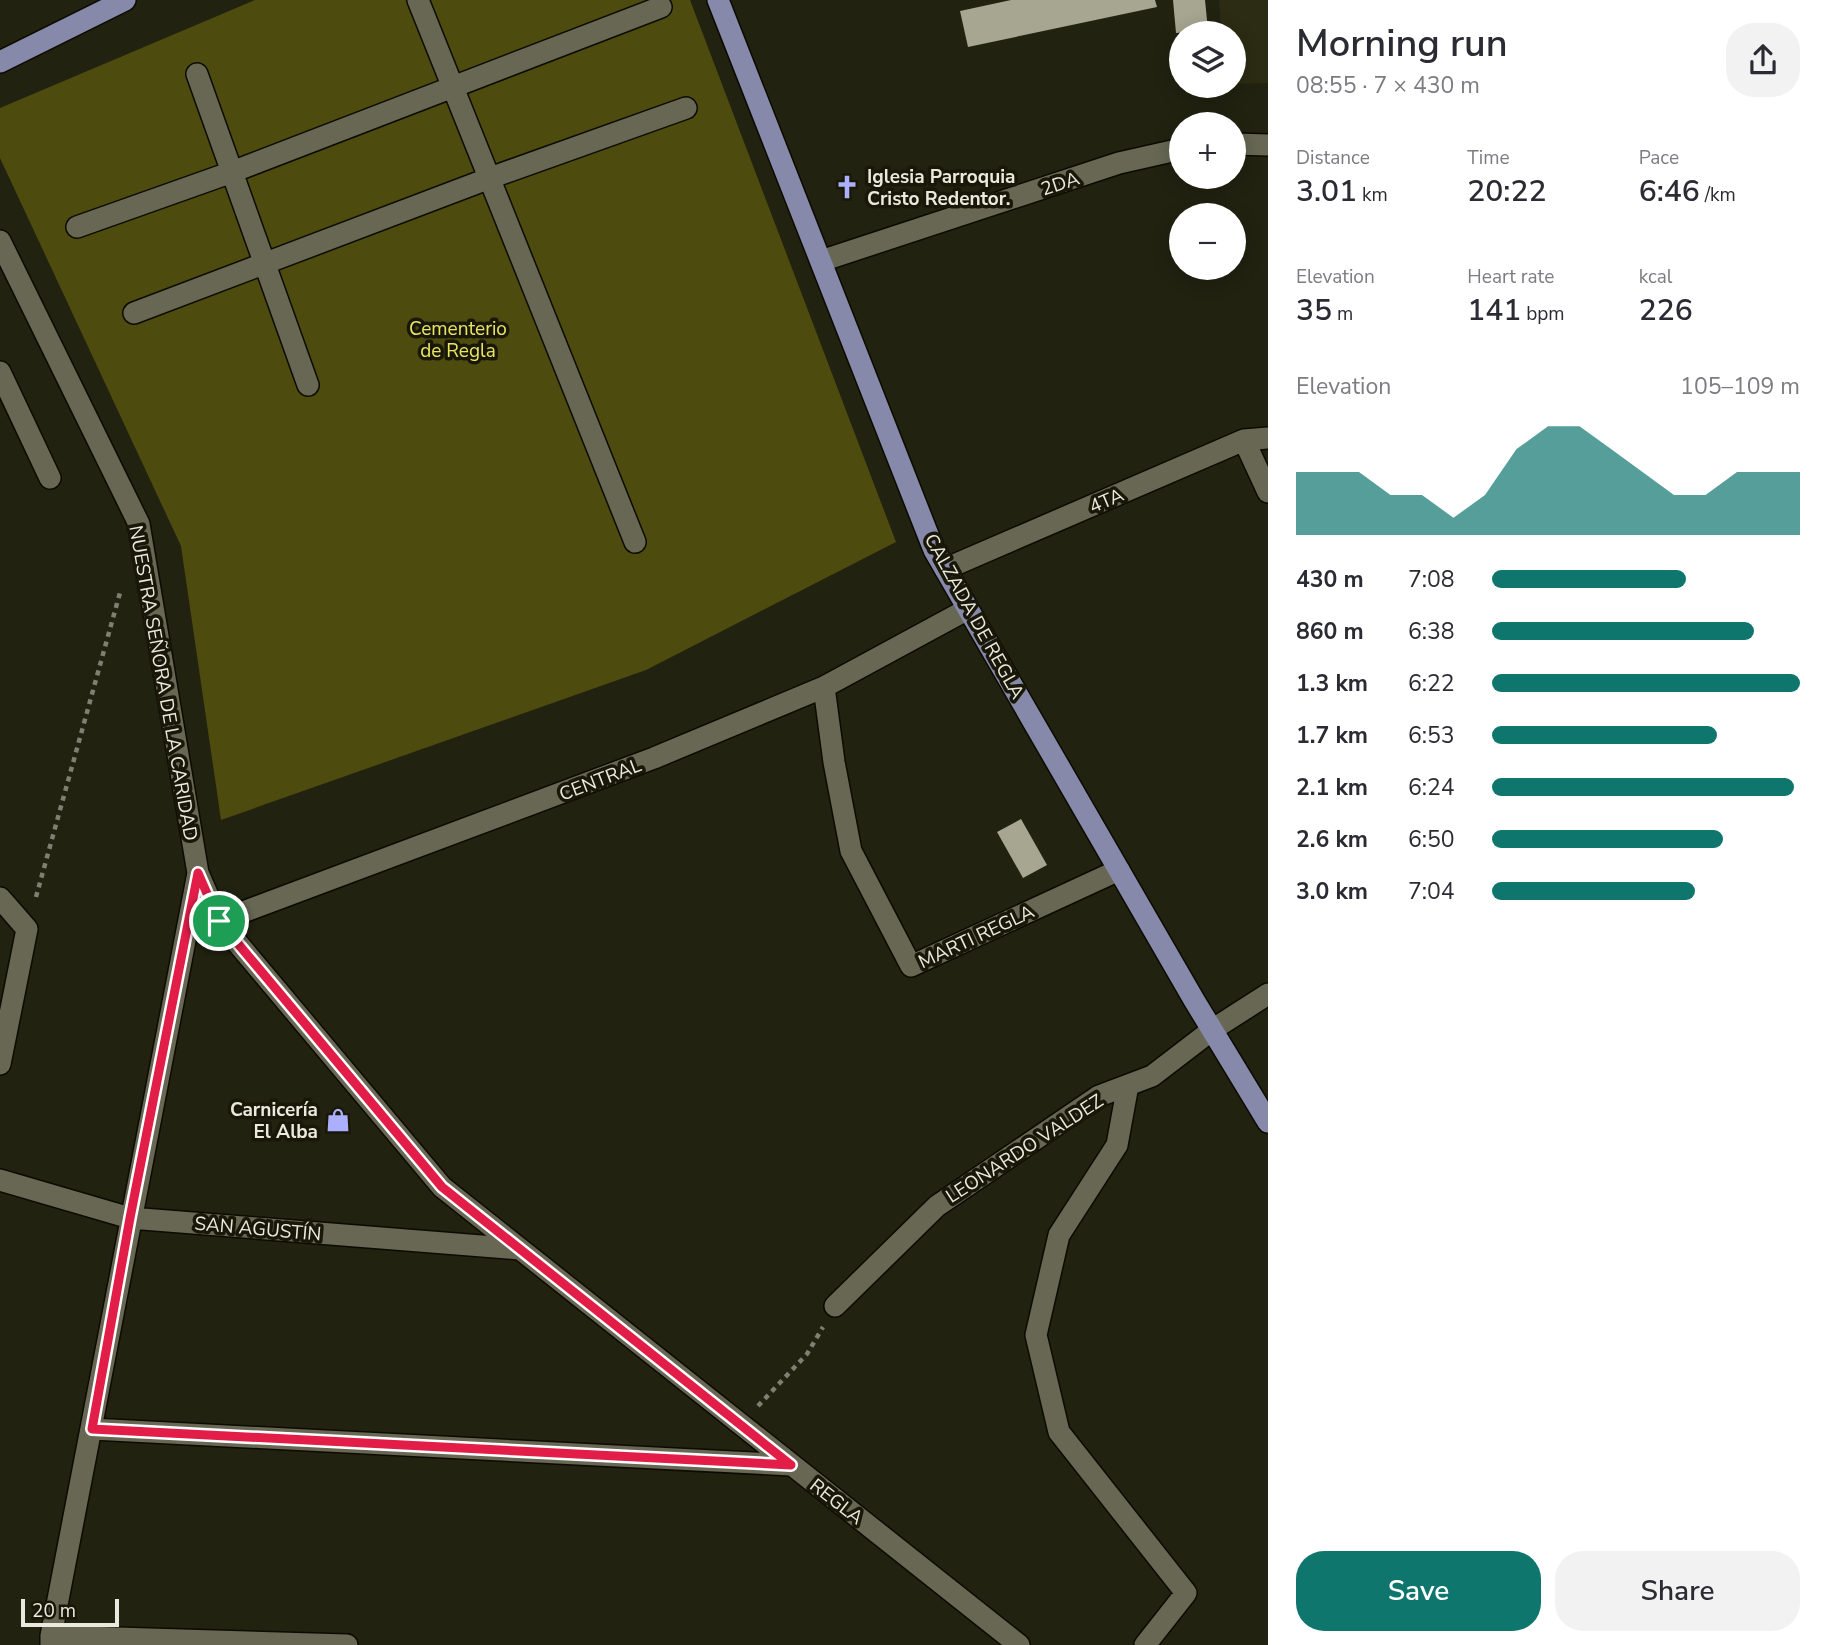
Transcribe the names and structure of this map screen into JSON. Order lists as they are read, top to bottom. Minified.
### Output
{"streets":{"main road":["CALZADA DE REGLA"],"street":["2DA","4TA","NUESTRA SEÑORA DE LA CARIDAD","CENTRAL","MARTI REGLA","LEONARDO VALDEZ","SAN AGUSTÍN","REGLA"]},"crossings":[["2DA","CALZADA DE REGLA"],["4TA","CALZADA DE REGLA"],["CALZADA DE REGLA","CENTRAL"],["CALZADA DE REGLA","MARTI REGLA"],["CALZADA DE REGLA","LEONARDO VALDEZ"],["NUESTRA SEÑORA DE LA CARIDAD","SAN AGUSTÍN"],["NUESTRA SEÑORA DE LA CARIDAD","REGLA"],["CENTRAL","MARTI REGLA"],["CENTRAL","REGLA"],["SAN AGUSTÍN","REGLA"]],"parks":["Cementerio de Regla"],"places":{"church":["Iglesia Parroquia Cristo Redentor."],"shop":["Carnicería El Alba"]},"scale_bar":"20 m","page":{"heading":["Morning run","08:55 · 7 × 430 m"],"map_buttons":["+","−"],"stats":[["Distance","3.01 km"],["Time","20:22"],["Pace","6:46 /km"],["Elevation","35 m"],["Heart rate","141 bpm"],["kcal","226"]],"chart":["Elevation","105–109 m"],"list":[{"name":"430 m","note":"7:08"},{"name":"860 m","note":"6:38"},{"name":"1.3 km","note":"6:22"},{"name":"1.7 km","note":"6:53"},{"name":"2.1 km","note":"6:24"},{"name":"2.6 km","note":"6:50"},{"name":"3.0 km","note":"7:04"}],"buttons":["Save","Share"],"scale":"20 m"}}
